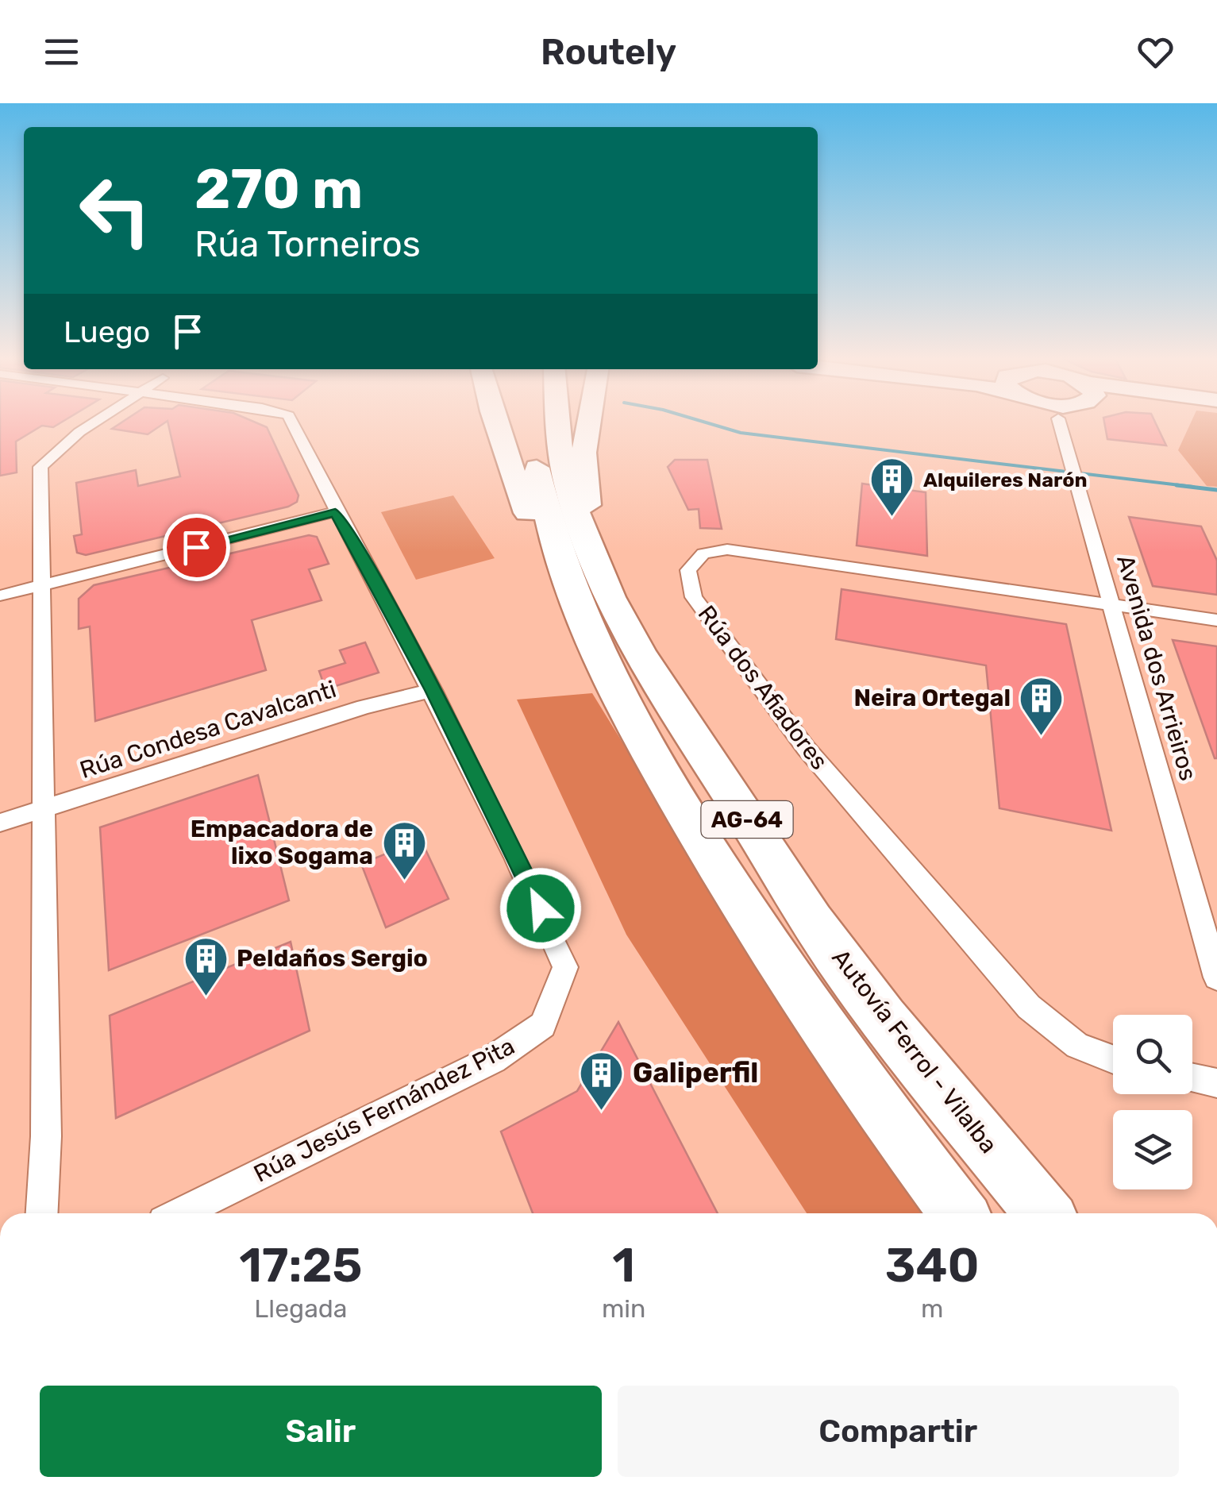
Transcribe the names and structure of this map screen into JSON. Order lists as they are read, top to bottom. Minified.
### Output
{"streets":{"highway":["AG-64","Autovía Ferrol - Vilalba"],"street":["Avenida dos Arrieiros","Rúa dos Afiadores","Rúa Condesa Cavalcanti","Rúa Jesús Fernández Pita"]},"crossings":[["Avenida dos Arrieiros","Rúa dos Afiadores"],["Rúa Condesa Cavalcanti","Rúa Jesús Fernández Pita"]],"places":{"building":["Alquileres Narón","Neira Ortegal","Empacadora de lixo Sogama","Peldaños Sergio","Galiperfil"]},"page":{"header":"Routely","turn":["270 m","Rúa Torneiros"],"then":"Luego","eta":["17:25","Llegada","1","min","340","m"],"buttons":["Salir","Compartir"]}}
